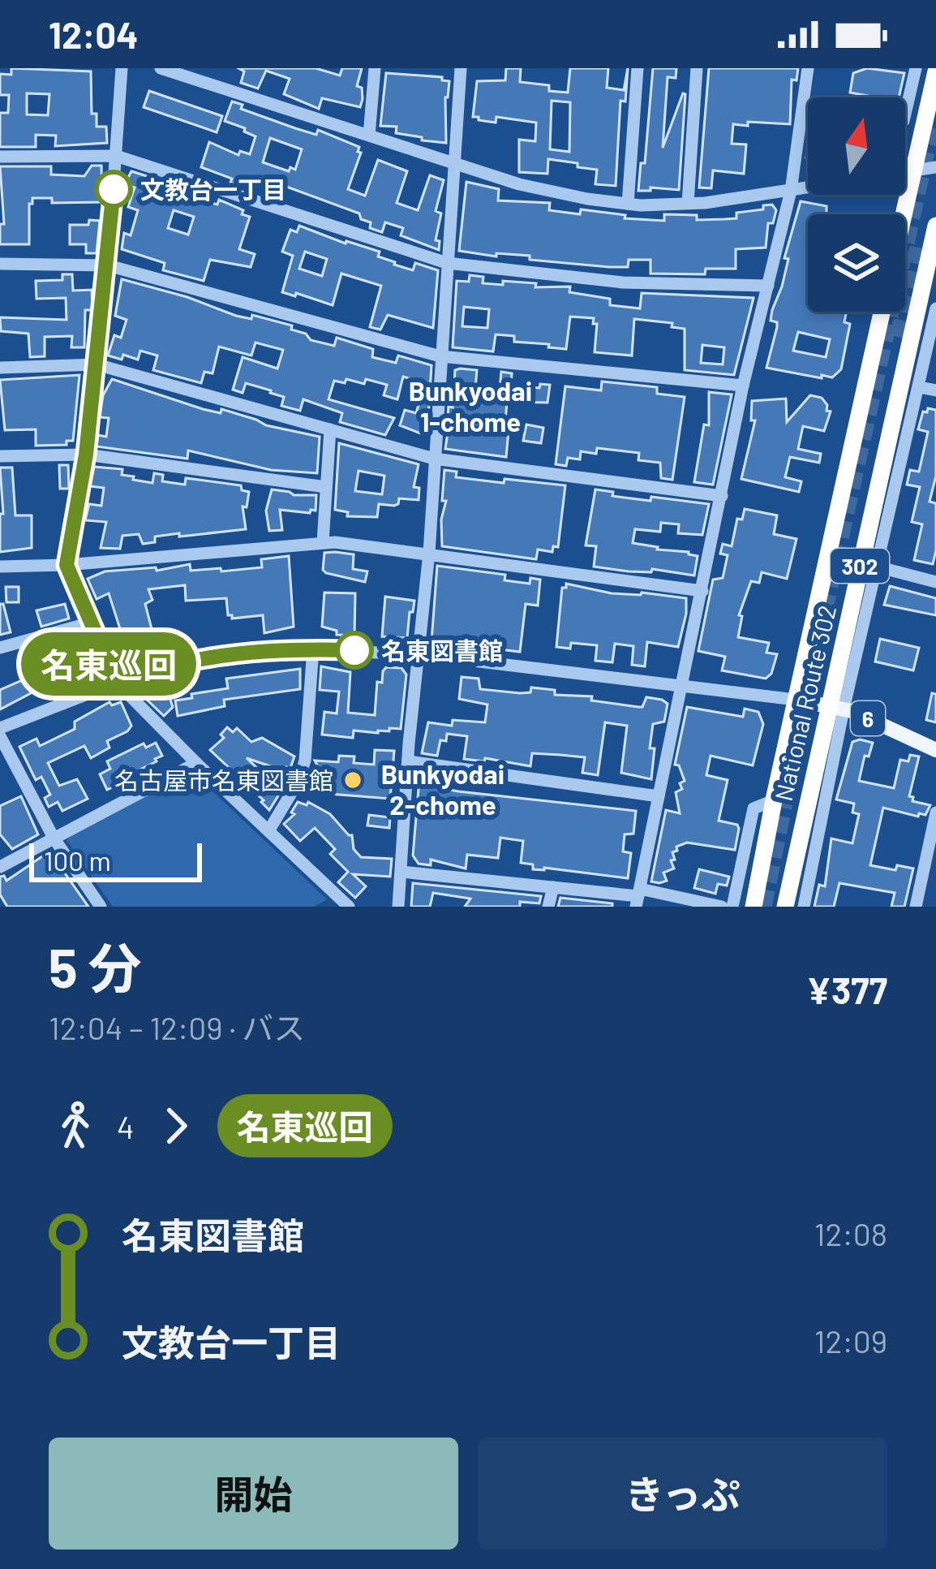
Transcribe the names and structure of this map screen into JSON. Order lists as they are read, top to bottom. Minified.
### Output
{"streets":{"highway":["302","National Route 302"],"main road":["6"]},"crossings":[["National Route 302","6"]],"districts":["Bunkyodai 1-chome","Bunkyodai 2-chome"],"places":["文教台一丁目","名東図書館","名古屋市名東図書館"],"lines":["bus line 名東巡回"],"scale_bar":"100 m","north":"top","page":{"status":"12:04","on_map":"名東巡回","scale":"100 m","heading":["5 分","12:04 – 12:09 · バス","¥377"],"legs":["4","名東巡回"],"list":[{"name":"名東図書館","value":"12:08"},{"name":"文教台一丁目","value":"12:09"}],"buttons":["開始","きっぷ"]}}
